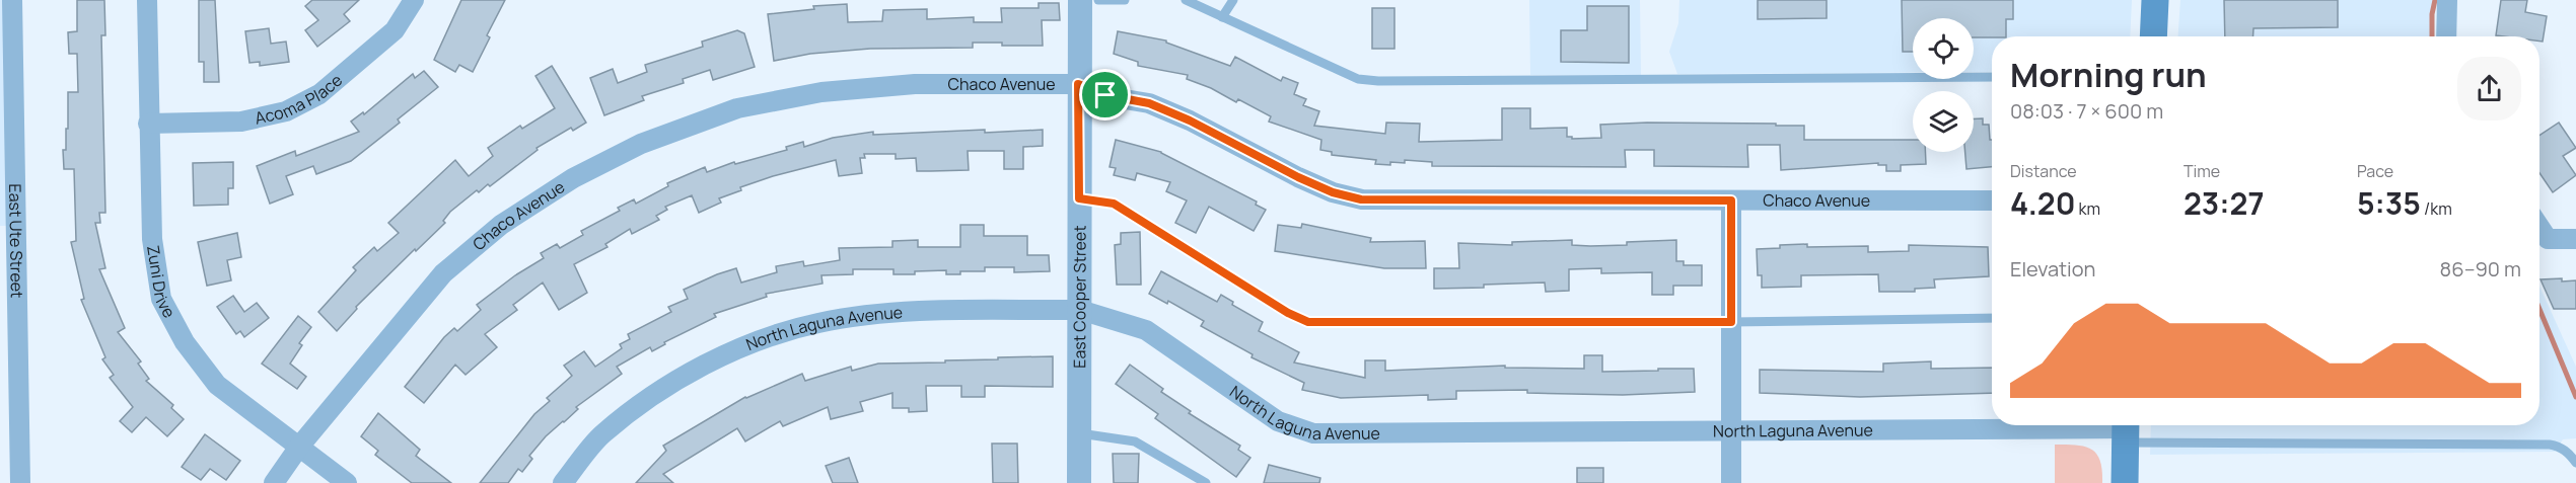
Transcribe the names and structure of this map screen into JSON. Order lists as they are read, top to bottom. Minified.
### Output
{"streets":{"street":["Chaco Avenue","Acoma Place","East Ute Street","Zuni Drive","East Cooper Street","North Laguna Avenue"]},"crossings":[["Chaco Avenue","Zuni Drive"],["Chaco Avenue","East Cooper Street"],["Acoma Place","Zuni Drive"],["East Cooper Street","North Laguna Avenue"]],"page":{"heading":["Morning run","08:03 · 7 × 600 m"],"stats":[["Distance","4.20 km"],["Time","23:27"],["Pace","5:35 /km"]],"chart":["Elevation","86–90 m"]}}
